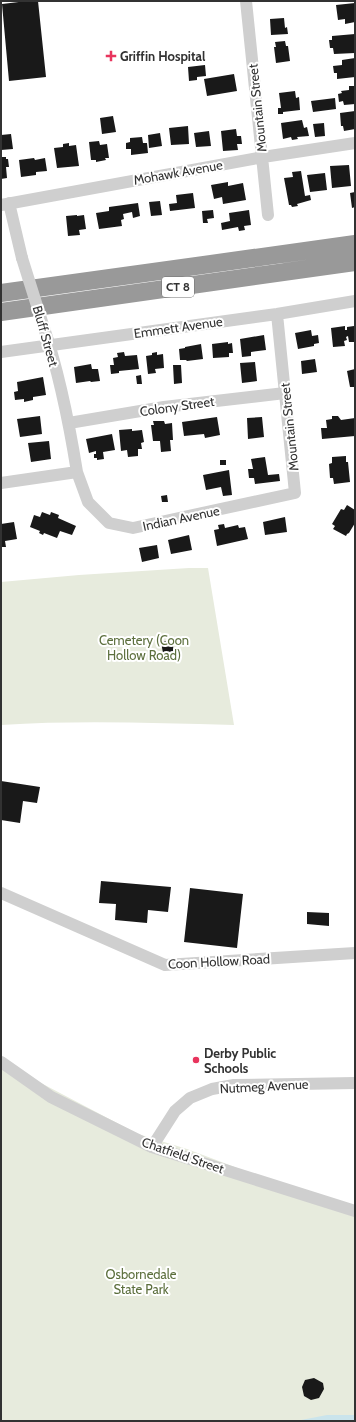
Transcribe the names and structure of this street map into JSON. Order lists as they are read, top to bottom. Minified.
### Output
{"streets":{"highway":["CT 8"],"street":["Mountain Street","Mohawk Avenue","Emmett Avenue","Bluff Street","Colony Street","Indian Avenue","Coon Hollow Road","Nutmeg Avenue","Chatfield Street"]},"crossings":[["Mountain Street","Mohawk Avenue"],["Mountain Street","Emmett Avenue"],["Mountain Street","Colony Street"],["Mountain Street","Indian Avenue"],["Mohawk Avenue","Bluff Street"],["Emmett Avenue","Bluff Street"],["Bluff Street","Colony Street"],["Bluff Street","Indian Avenue"],["Nutmeg Avenue","Chatfield Street"]],"parks":["Cemetery (Coon Hollow Road)","Osbornedale State Park"],"places":{"health":["Griffin Hospital"],"other":["Derby Public Schools"]}}
